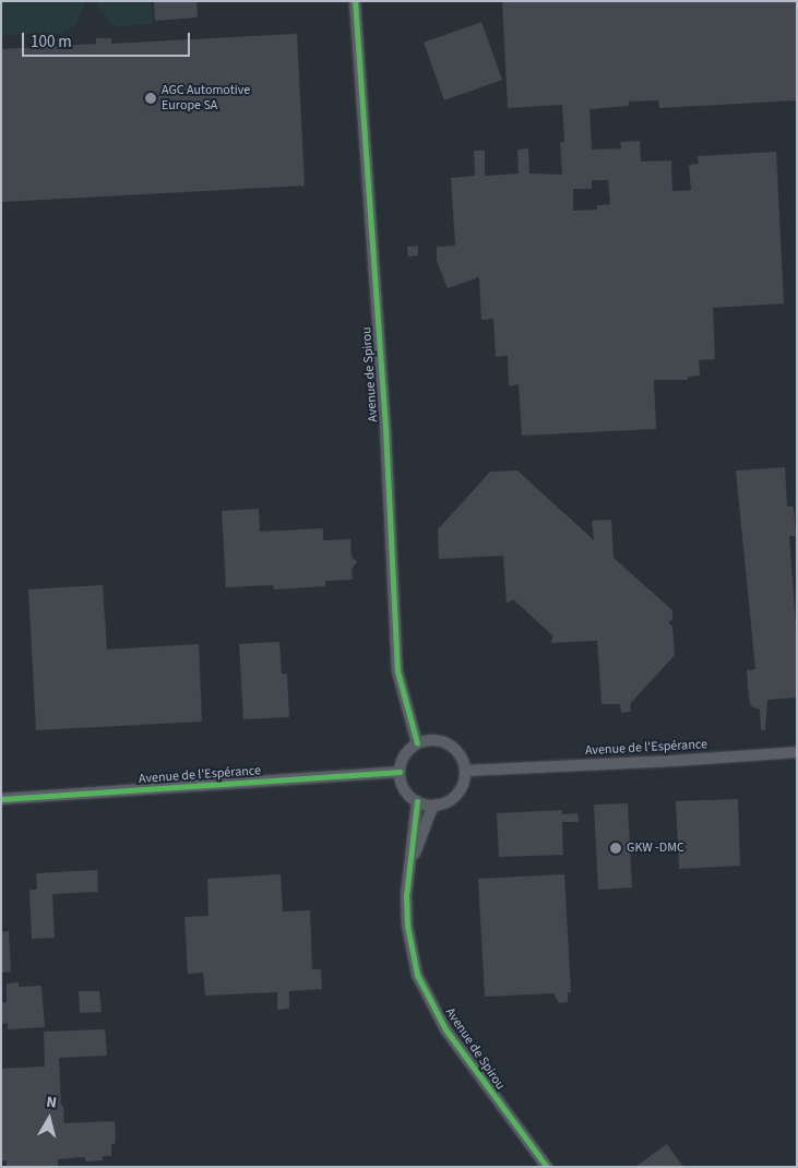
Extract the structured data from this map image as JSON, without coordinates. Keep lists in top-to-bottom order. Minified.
{"streets":{"street":["Avenue de Spirou","Avenue de l'Espérance"]},"crossings":[["Avenue de Spirou","Avenue de l'Espérance"]],"places":["AGC Automotive Europe SA","GKW -DMC"],"scale_bar":"100 m","north":"top"}
